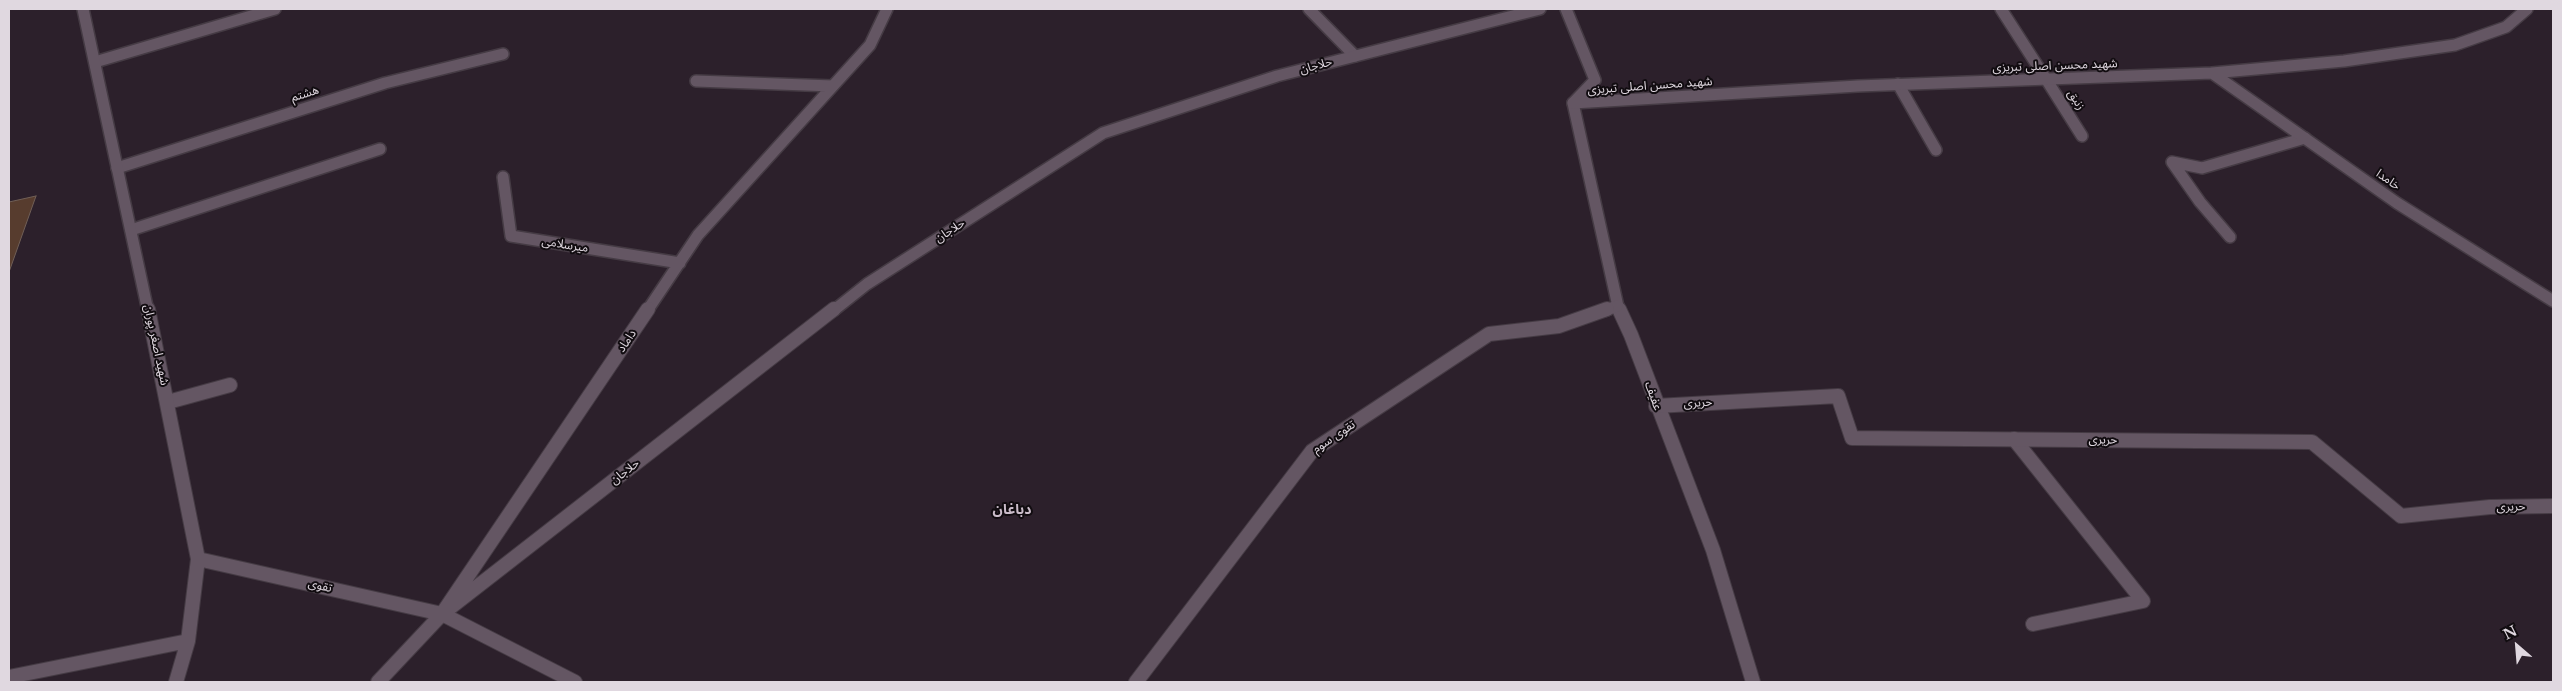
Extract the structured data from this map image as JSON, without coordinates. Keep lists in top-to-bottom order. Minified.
{"streets":{"street":["حلاجان","شهید محسن اصلی تبریزی","هشتم","زنبق","خامدا","میرسلامی","داماد","شهید اصغر پوران","عفیف","حریری","تقوی سوم","تقوی"]},"crossings":[["حلاجان","داماد"],["حلاجان","تقوی"],["شهید محسن اصلی تبریزی","زنبق"],["شهید محسن اصلی تبریزی","خامدا"],["شهید محسن اصلی تبریزی","عفیف"],["هشتم","شهید اصغر پوران"],["میرسلامی","داماد"],["داماد","تقوی"],["شهید اصغر پوران","تقوی"],["عفیف","حریری"],["عفیف","تقوی سوم"]],"districts":["دباغان"],"north":"top left"}
